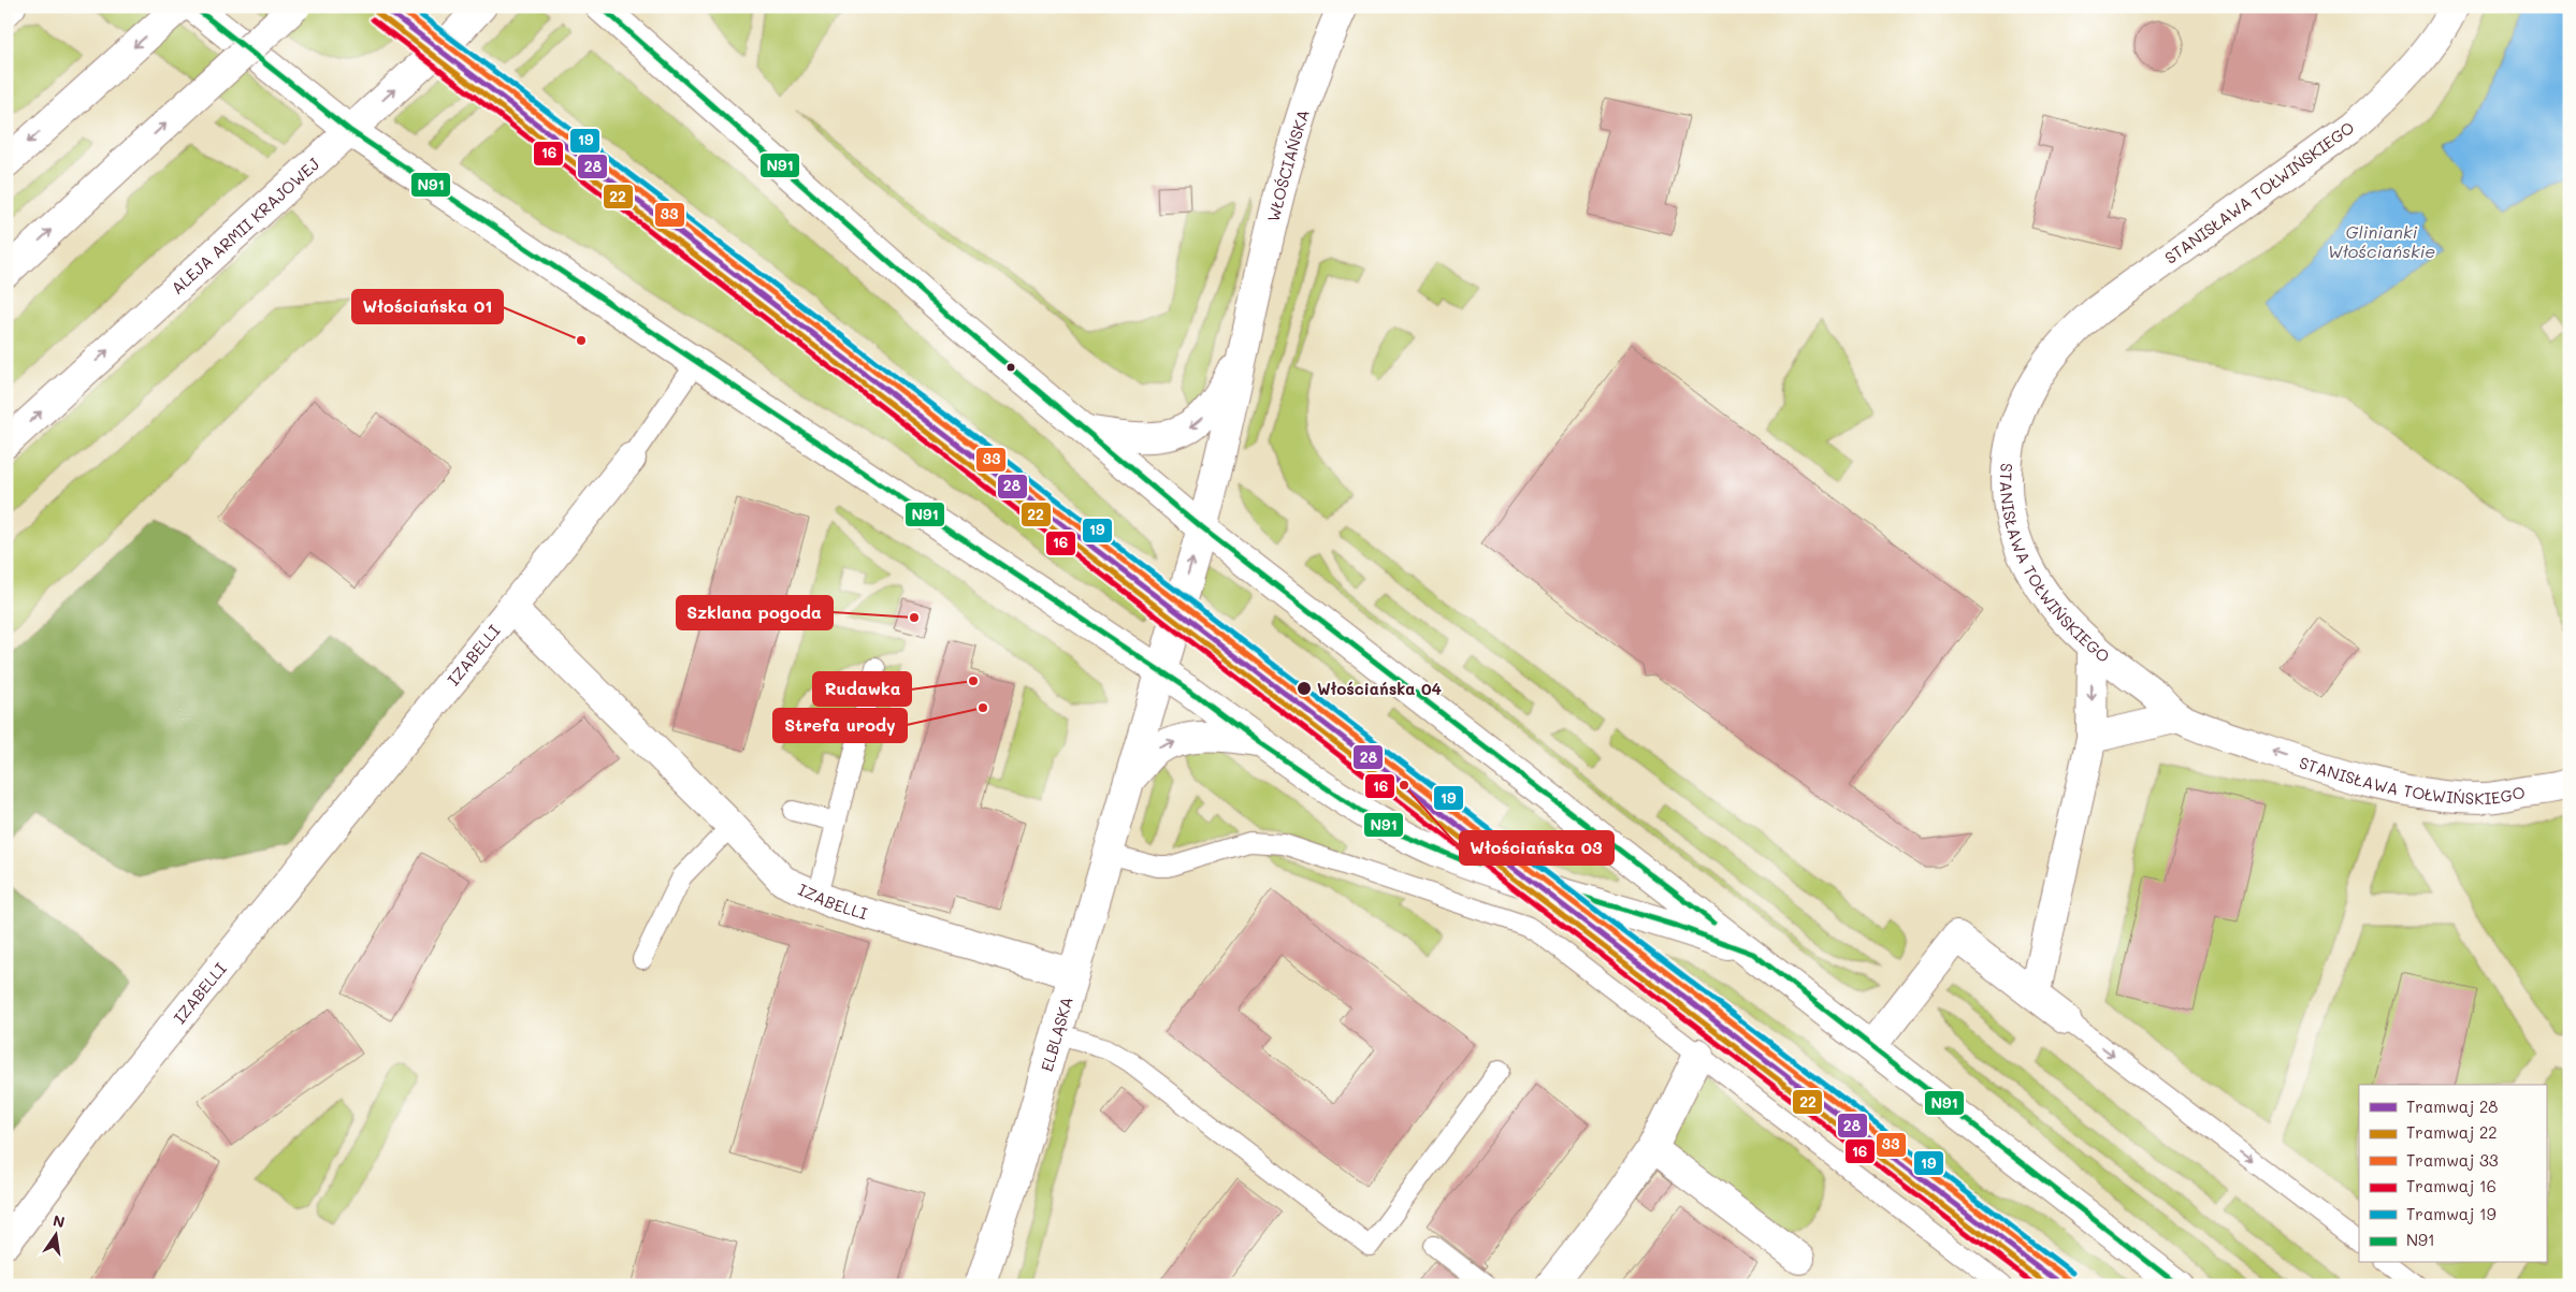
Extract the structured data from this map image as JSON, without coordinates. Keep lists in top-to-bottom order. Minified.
{"streets":{"main road":["WŁOŚCIAŃSKA","STANISŁAWA TOŁWIŃSKIEGO","ALEJA ARMII KRAJOWEJ","IZABELLI","ELBLĄSKA"]},"crossings":[["WŁOŚCIAŃSKA","ELBLĄSKA"],["IZABELLI","ELBLĄSKA"]],"water":["Glinianki Włościańskie"],"places":["Włościańska 01","Szklana pogoda","Rudawka","Włościańska 04","Strefa urody","Włościańska 03"],"lines":["tram line 28","tram line 33","tram line 19","transit line N91","tram line 22","tram line 16"],"legend":["Tramwaj 28","Tramwaj 22","Tramwaj 33","Tramwaj 16","Tramwaj 19","N91"],"north":"top"}
